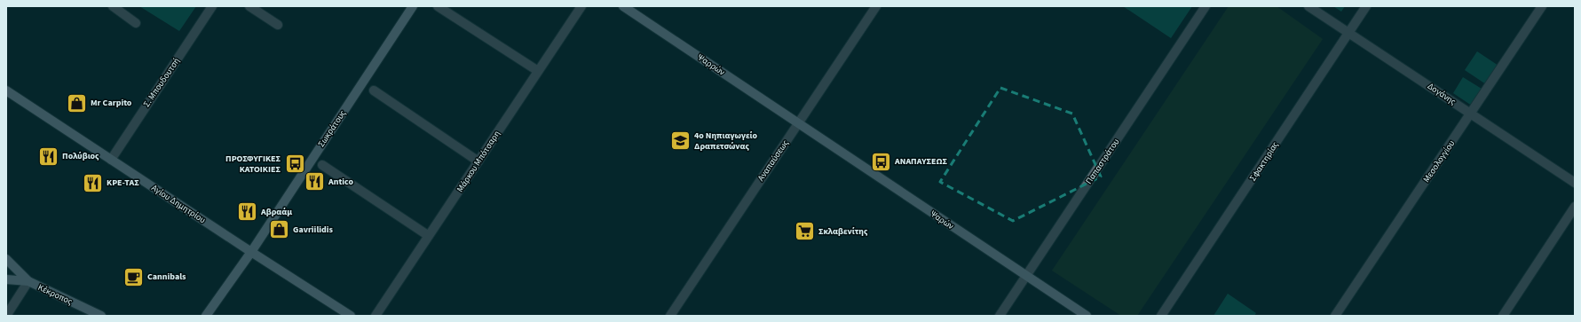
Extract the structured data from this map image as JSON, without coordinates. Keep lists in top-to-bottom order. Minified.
{"streets":{"main road":["Ψαρρών","Σωκράτους","Αγίου Δημητρίου","Ψαρών","Κέκροπος"],"street":["Σ. Μπουδουτσή","Δογάνης","Αναπαύσεως","Μάρκου Μπότσαρη","Παπαστράτου","Σφακτηρίας","Μεσολογγίου"]},"crossings":[["Ψαρρών","Αναπαύσεως"],["Ψαρρών","Ψαρών"],["Σ. Μπουδουτσή","Αγίου Δημητρίου"],["Δογάνης","Σφακτηρίας"],["Δογάνης","Μεσολογγίου"],["Σωκράτους","Αγίου Δημητρίου"],["Αναπαύσεως","Ψαρών"],["Παπαστράτου","Ψαρών"]],"places":{"shop":["Mr Carpito","Gavriilidis"],"school or university":["4ο Νηπιαγωγείο Δραπετσώνας"],"restaurant":["Πολύβιος","Antico","ΚΡΕ-ΤΑΣ","Αβραάμ"],"bus stop":["ΑΝΑΠΑΥΣΕΩΣ","ΠΡΟΣΦΥΓΙΚΕΣ ΚΑΤΟΙΚΙΕΣ"],"supermarket":["Σκλαβενίτης"],"cafe":["Cannibals"]}}
